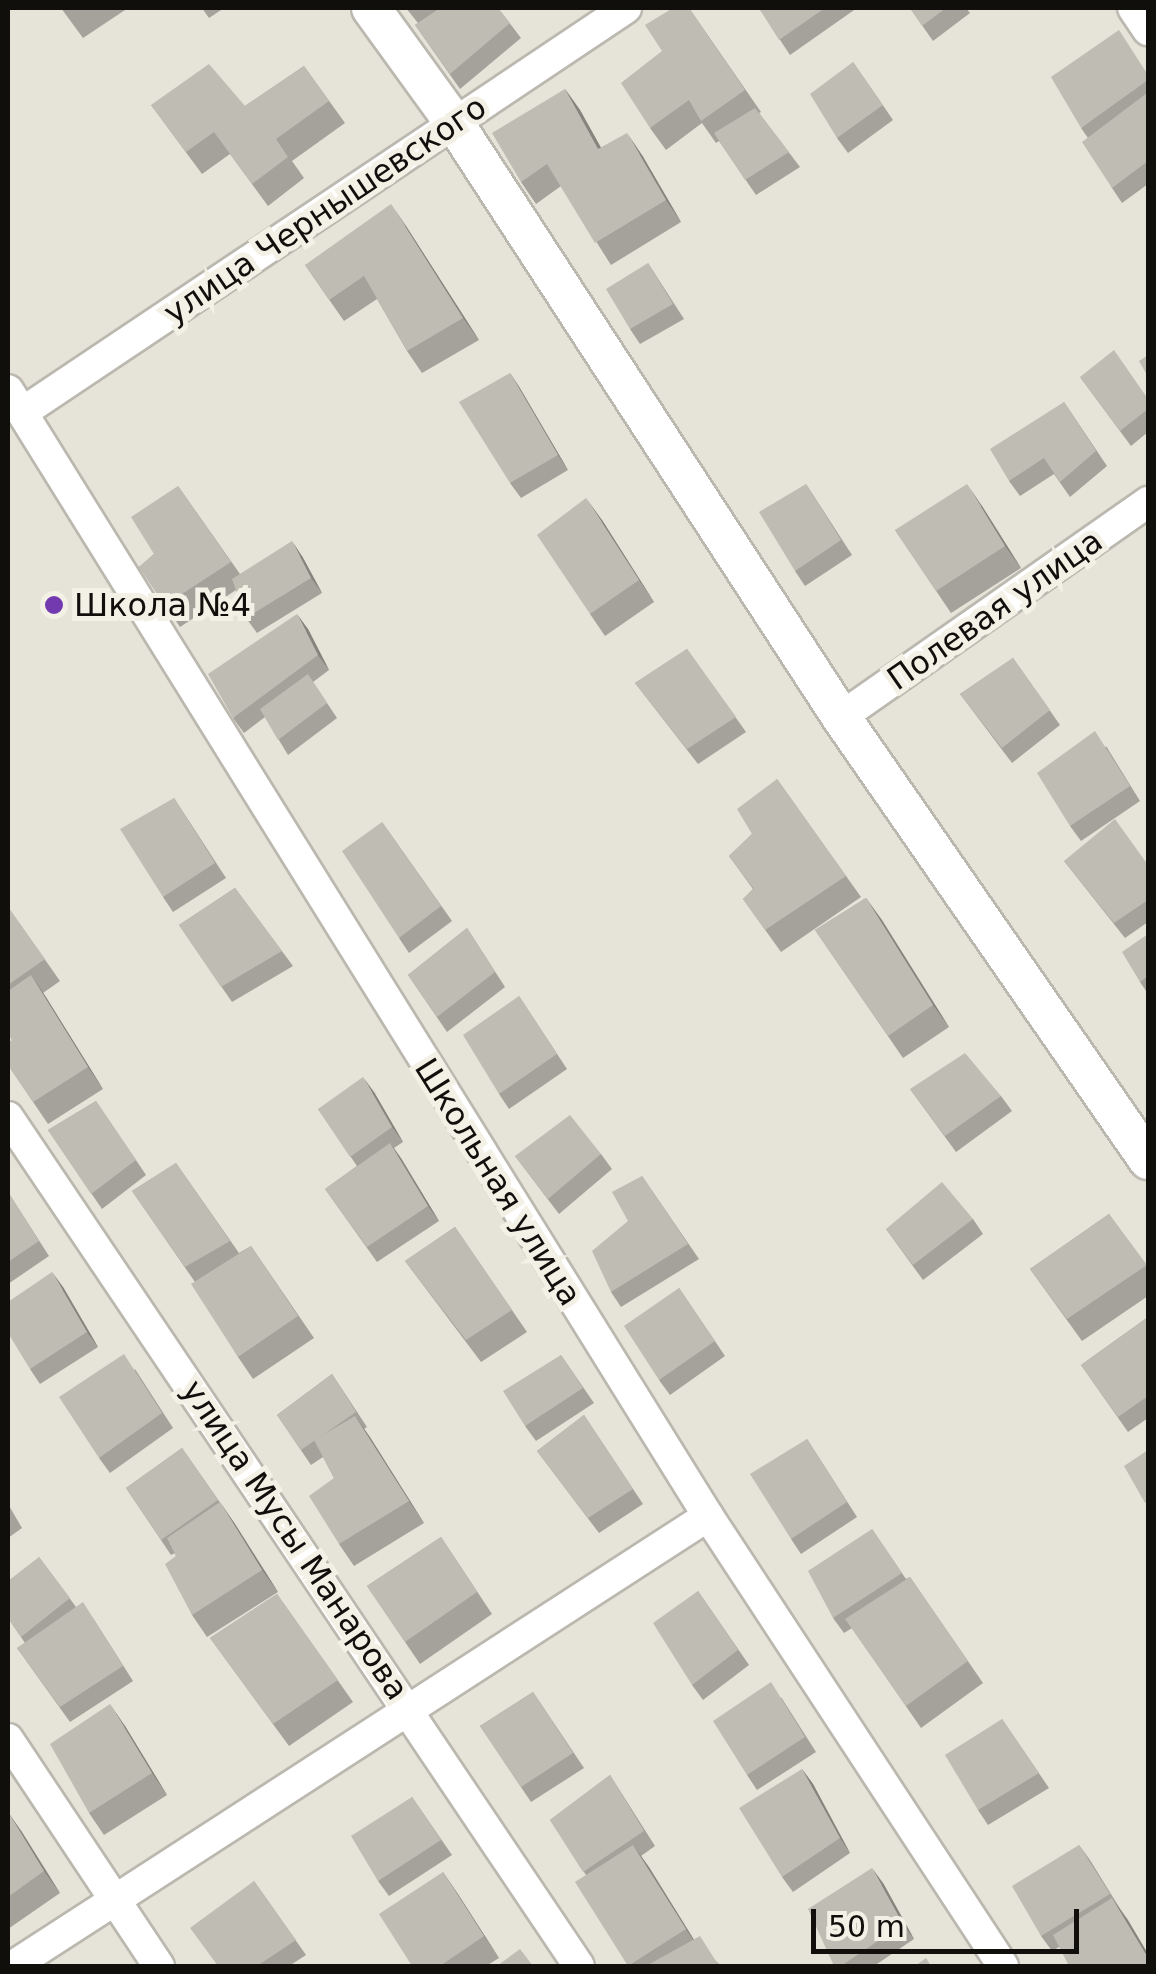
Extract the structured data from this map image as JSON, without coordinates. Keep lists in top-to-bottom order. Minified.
{"streets":{"street":["улица Чернышевского","Полевая улица","Школьная улица","улица Мусы Манарова"]},"crossings":[["улица Чернышевского","Школьная улица"]],"places":["Школа №4"],"scale_bar":"50 m"}
